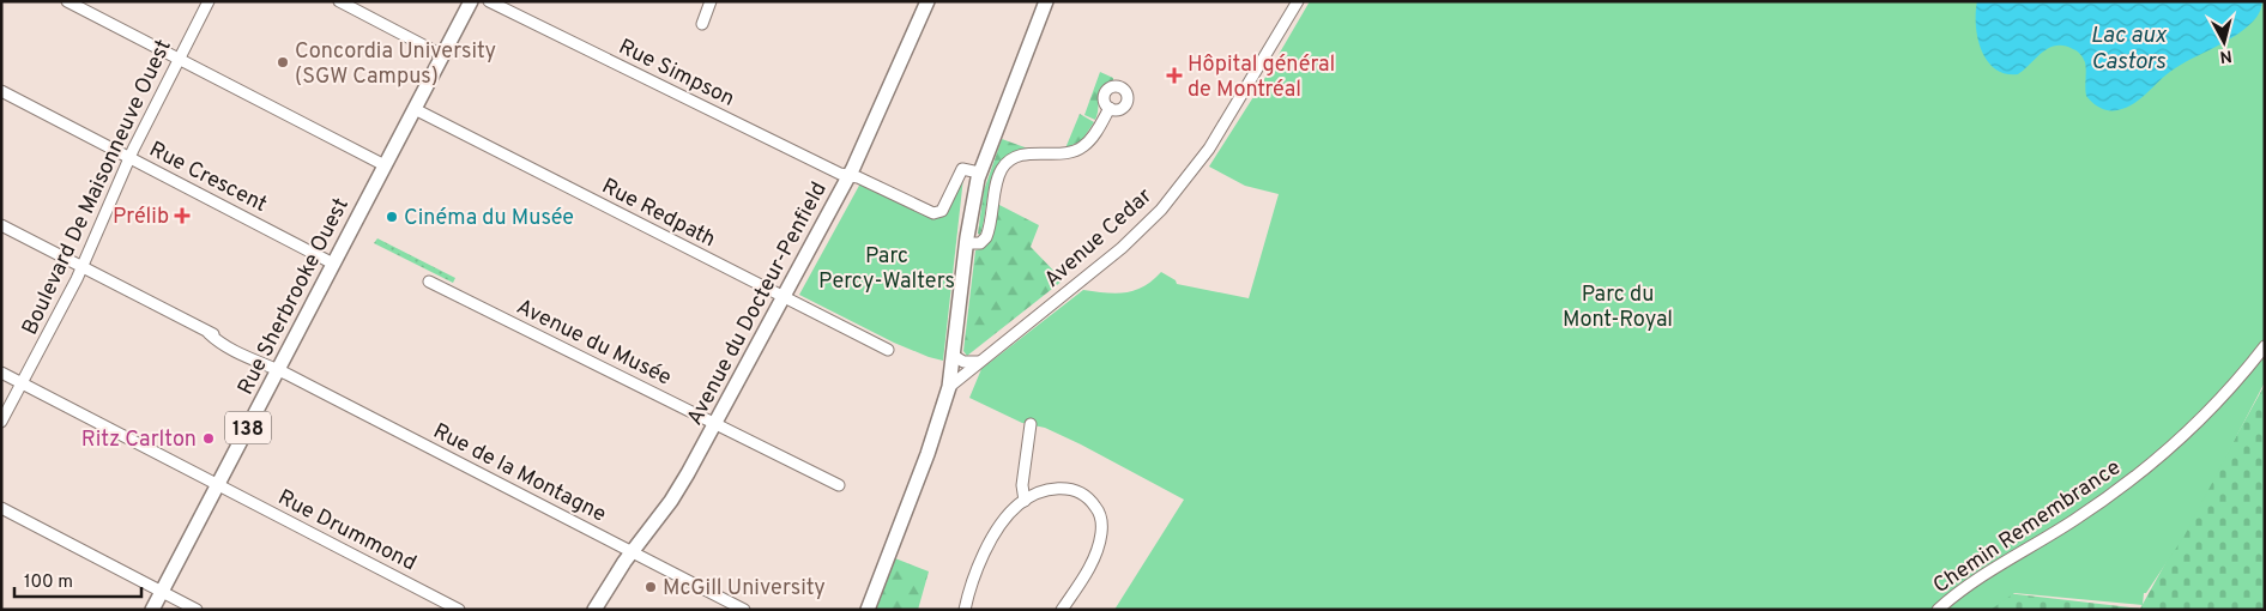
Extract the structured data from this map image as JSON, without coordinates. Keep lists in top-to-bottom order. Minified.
{"streets":{"main road":["Rue Sherbrooke Ouest","Avenue du Docteur-Penfield","138"],"street":["Rue Simpson","Rue Crescent","Boulevard De Maisonneuve Ouest","Rue Redpath","Avenue Cedar","Avenue du Musée","Rue de la Montagne","Chemin Remembrance","Rue Drummond"]},"crossings":[["Rue Simpson","Avenue du Docteur-Penfield"],["Rue Crescent","Boulevard De Maisonneuve Ouest"],["Rue Crescent","Rue Sherbrooke Ouest"],["Boulevard De Maisonneuve Ouest","Rue de la Montagne"],["Boulevard De Maisonneuve Ouest","Rue Drummond"],["Rue Redpath","Rue Sherbrooke Ouest"],["Rue Redpath","Avenue du Docteur-Penfield"],["Rue Sherbrooke Ouest","Rue de la Montagne"],["Rue Sherbrooke Ouest","Rue Drummond"],["Avenue du Docteur-Penfield","Avenue du Musée"],["Avenue du Docteur-Penfield","Rue de la Montagne"]],"water":["Lac aux Castors"],"parks":["Parc Percy-Walters","Parc du Mont-Royal"],"places":{"other":["Concordia University (SGW Campus)","Cinéma du Musée","Ritz Carlton","McGill University"],"health":["Hôpital général de Montréal","Prélib"]},"scale_bar":"100 m","north":"bottom"}
